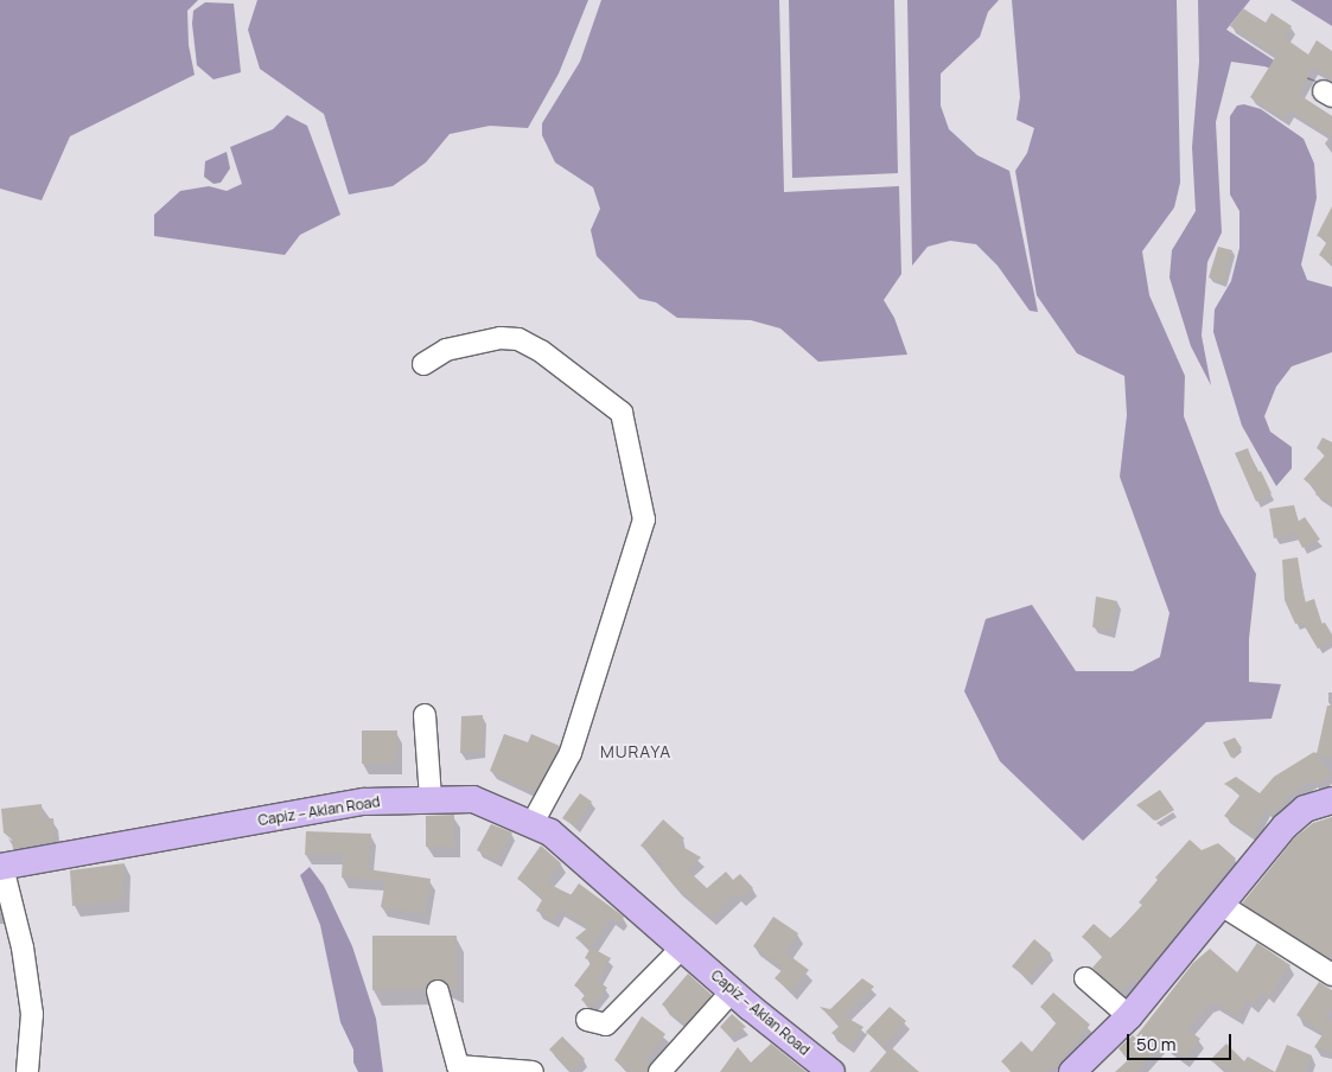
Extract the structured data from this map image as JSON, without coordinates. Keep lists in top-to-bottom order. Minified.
{"streets":{"main road":["Capiz – Aklan Road"]},"districts":["MURAYA"],"scale_bar":"50 m"}
